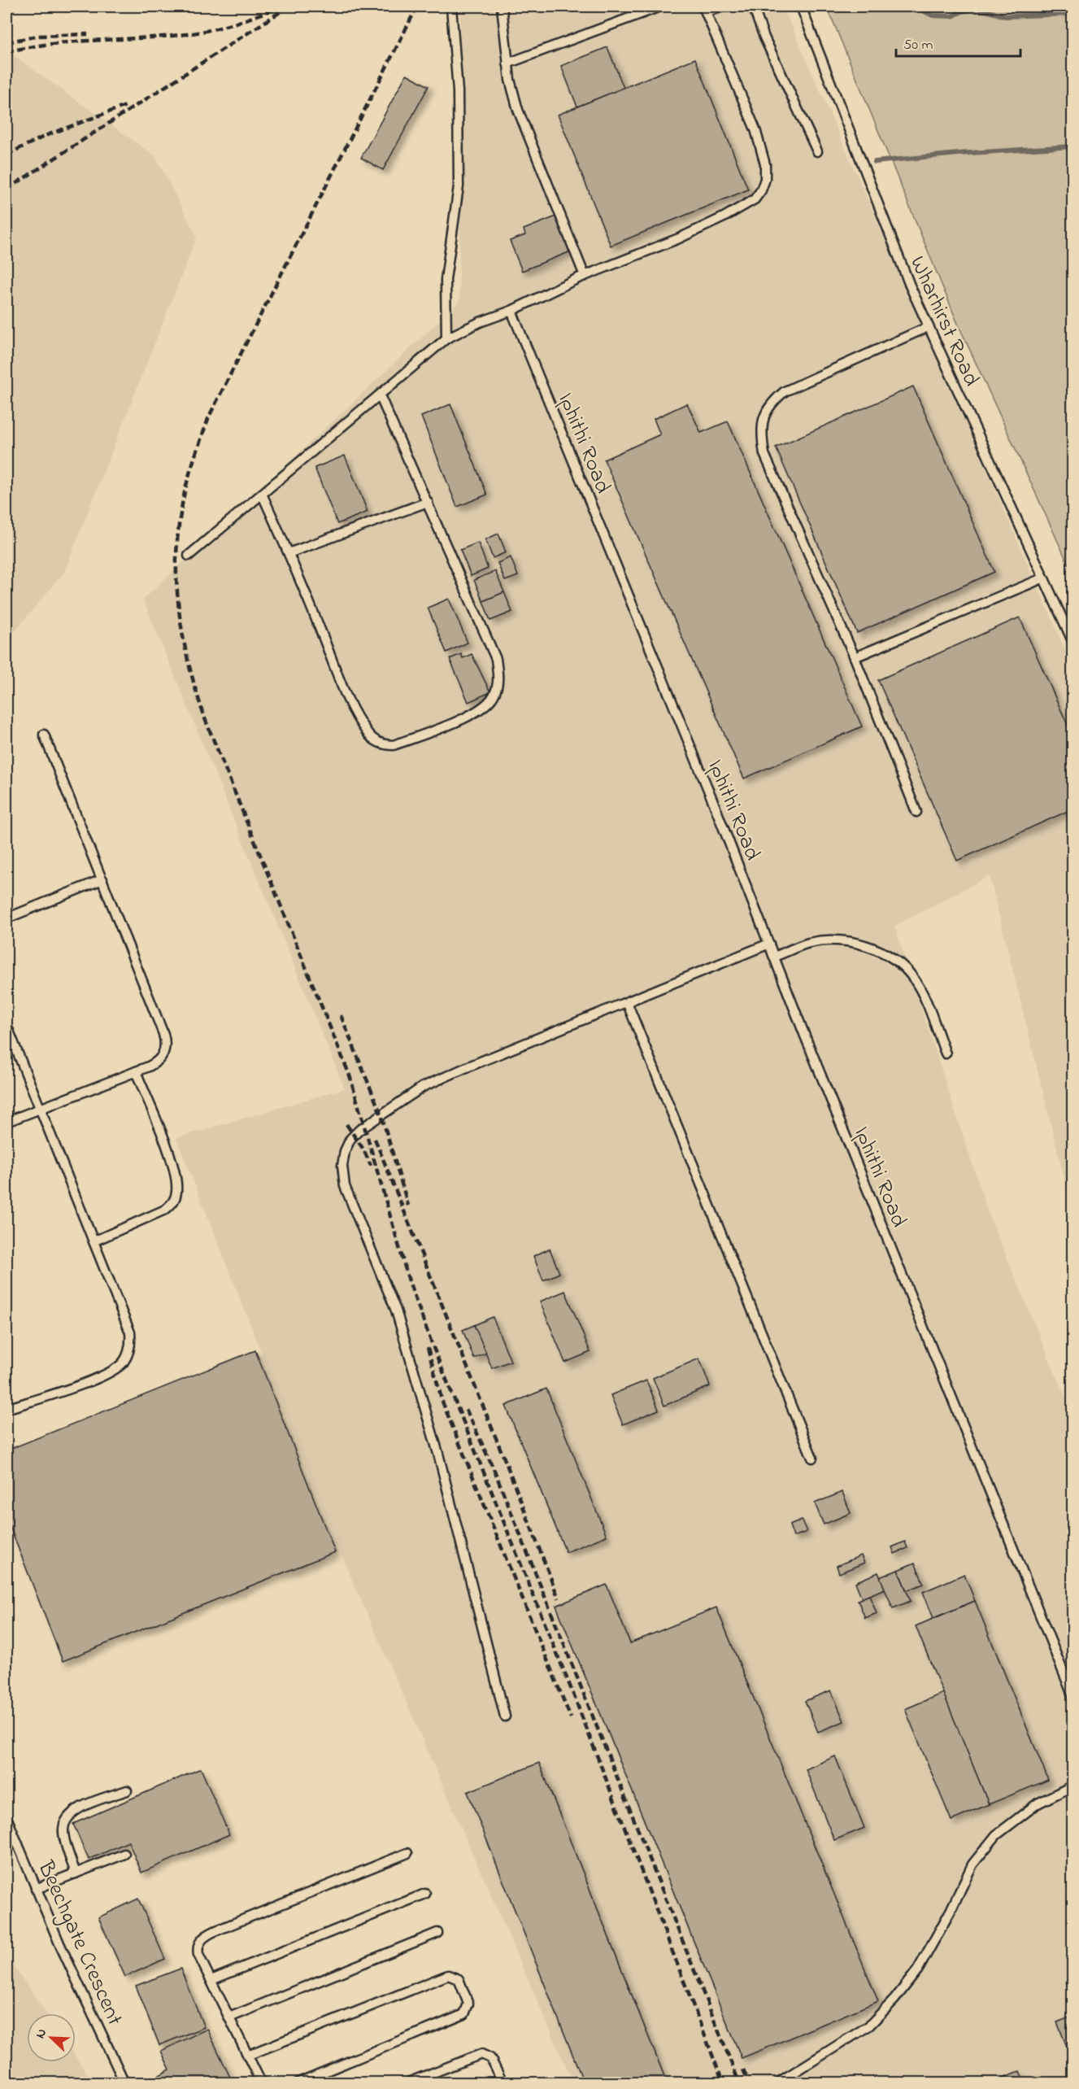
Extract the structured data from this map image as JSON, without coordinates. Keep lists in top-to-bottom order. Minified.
{"streets":{"lane":["Wharhirst Road","Iphithi Road","Beechgate Crescent"]},"scale_bar":"50 m","north":"top left"}
